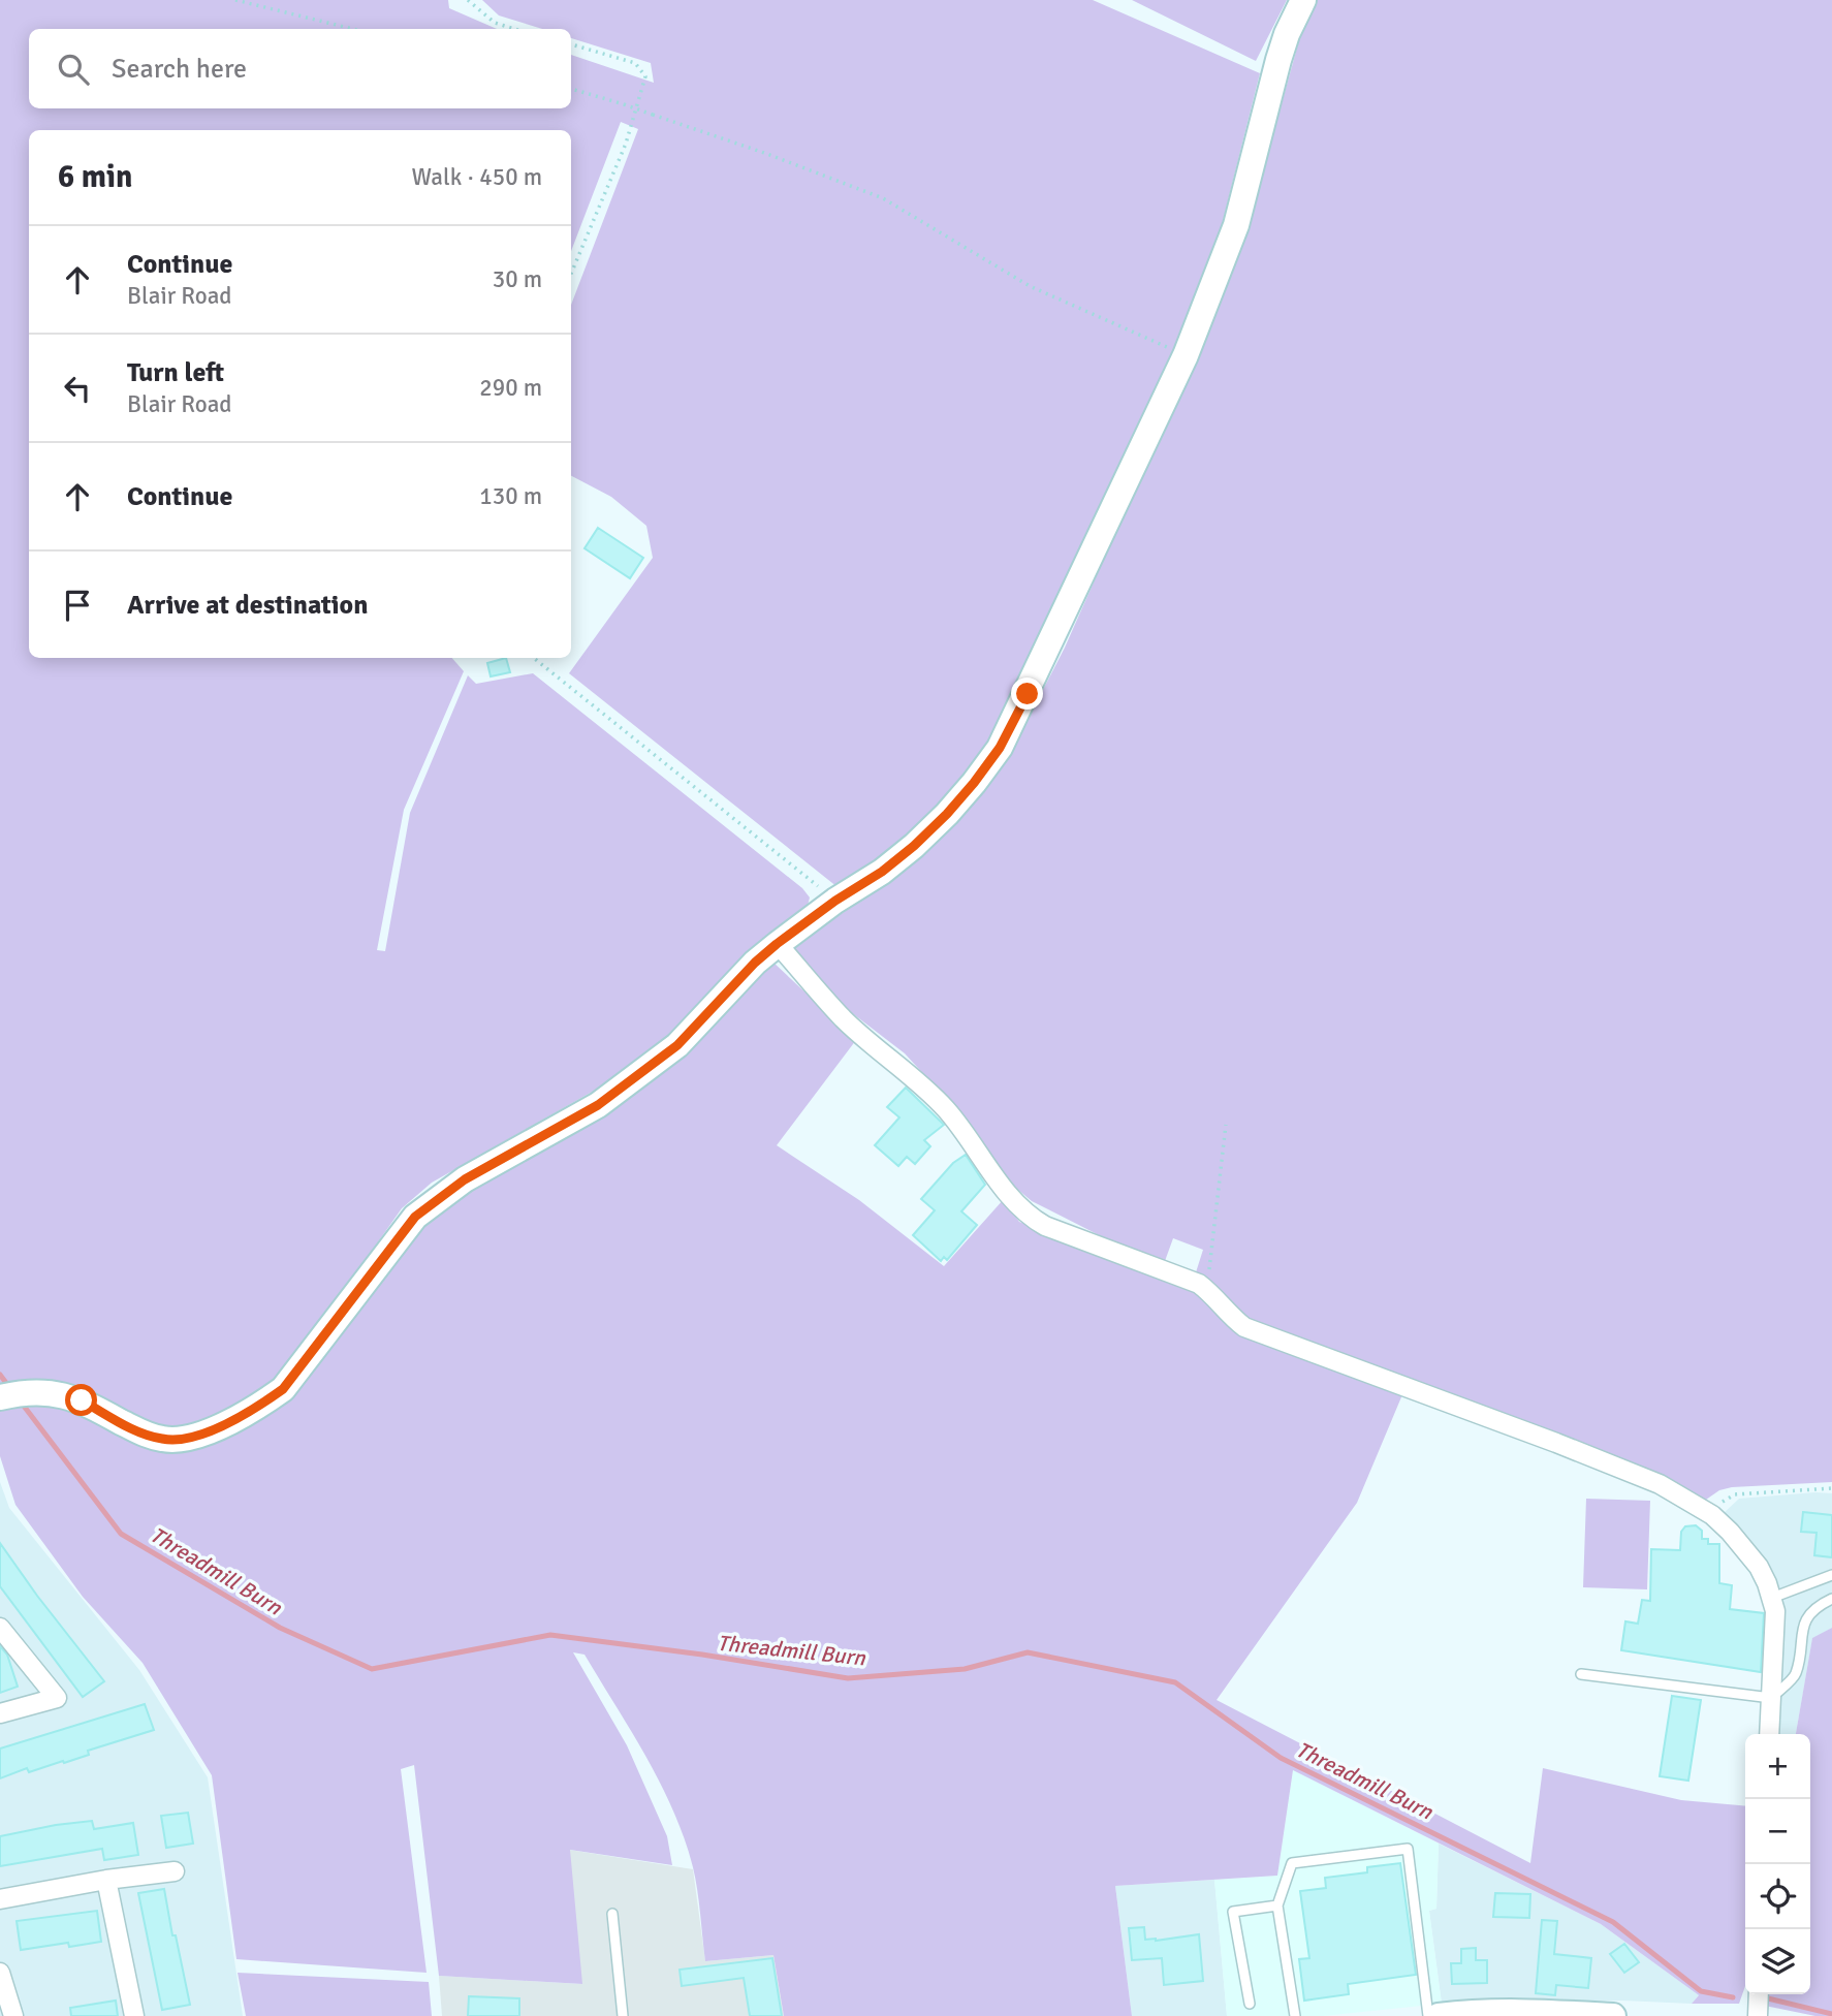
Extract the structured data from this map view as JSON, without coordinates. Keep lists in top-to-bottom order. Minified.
{"water":["Threadmill Burn"],"page":{"search":"Search here","heading":["6 min","Walk · 450 m"],"list":[["Continue","Blair Road","30 m"],["Turn left","Blair Road","290 m"],["Continue","130 m"],"Arrive at destination"],"map_buttons":["+","−"]}}
